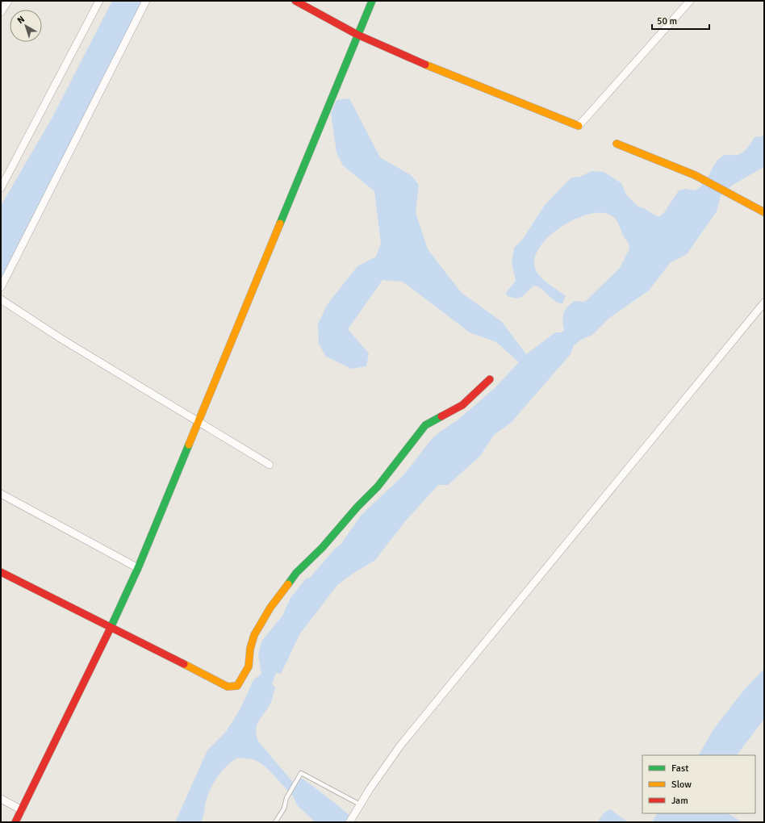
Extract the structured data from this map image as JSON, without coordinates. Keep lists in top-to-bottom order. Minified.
{"legend":["Fast","Slow","Jam"],"scale_bar":"50 m","north":"top left"}
